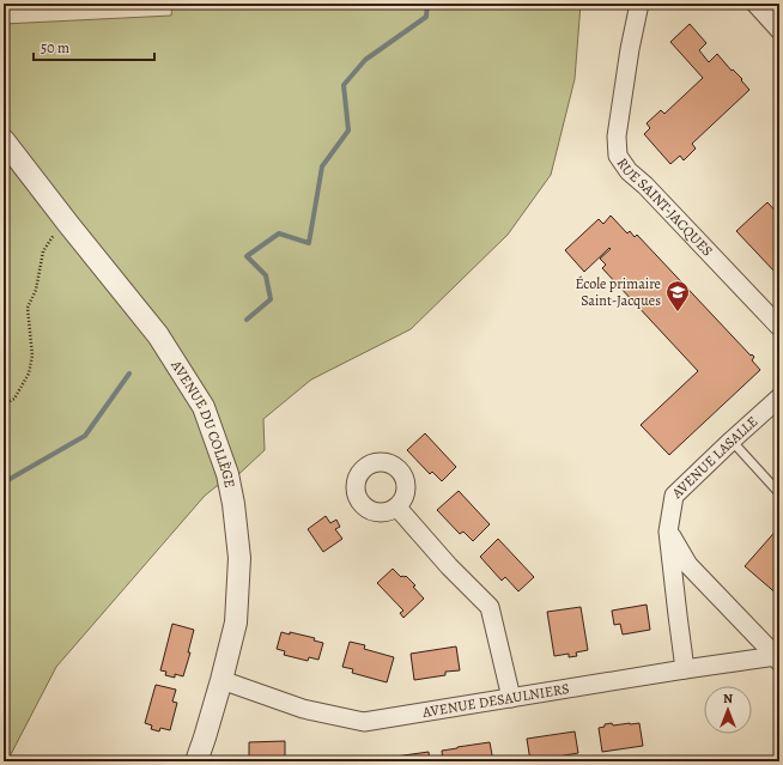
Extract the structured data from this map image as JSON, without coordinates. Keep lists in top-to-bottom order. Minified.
{"streets":{"street":["RUE SAINT-JACQUES","AVENUE DU COLLÈGE","AVENUE LASALLE","AVENUE DESAULNIERS"]},"crossings":[["AVENUE DU COLLÈGE","AVENUE DESAULNIERS"],["AVENUE LASALLE","AVENUE DESAULNIERS"]],"places":{"school or university":["École primaire Saint-Jacques"]},"scale_bar":"50 m","north":"top"}
